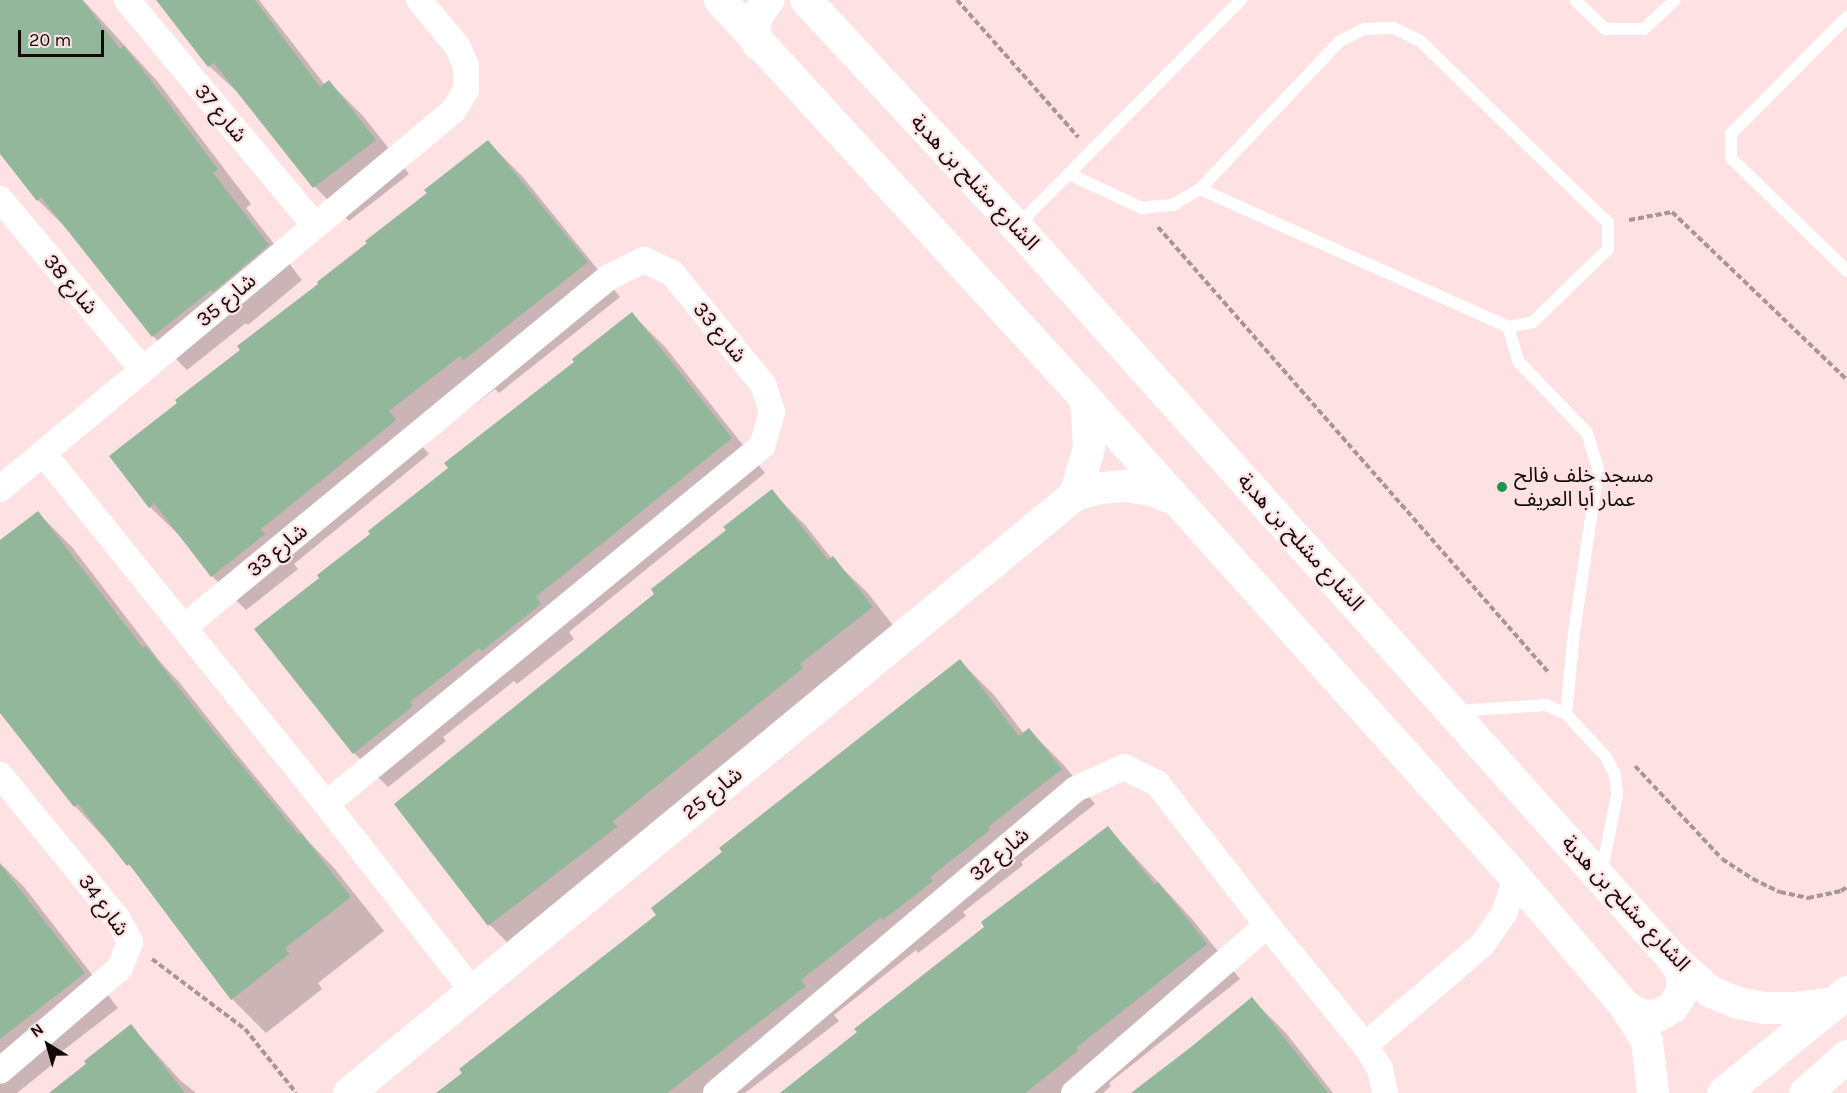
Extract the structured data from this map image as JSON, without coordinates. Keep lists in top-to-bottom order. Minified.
{"streets":{"street":["شارع 37","الشارع مشلح بن هدبة","شارع 38","شارع 35","شارع 33","شارع 25","شارع 32","شارع 34"]},"crossings":[["شارع 37","شارع 35"],["شارع 38","شارع 35"]],"places":["مسجد خلف فالح عمار أبا العريف"],"scale_bar":"20 m","north":"top left"}
